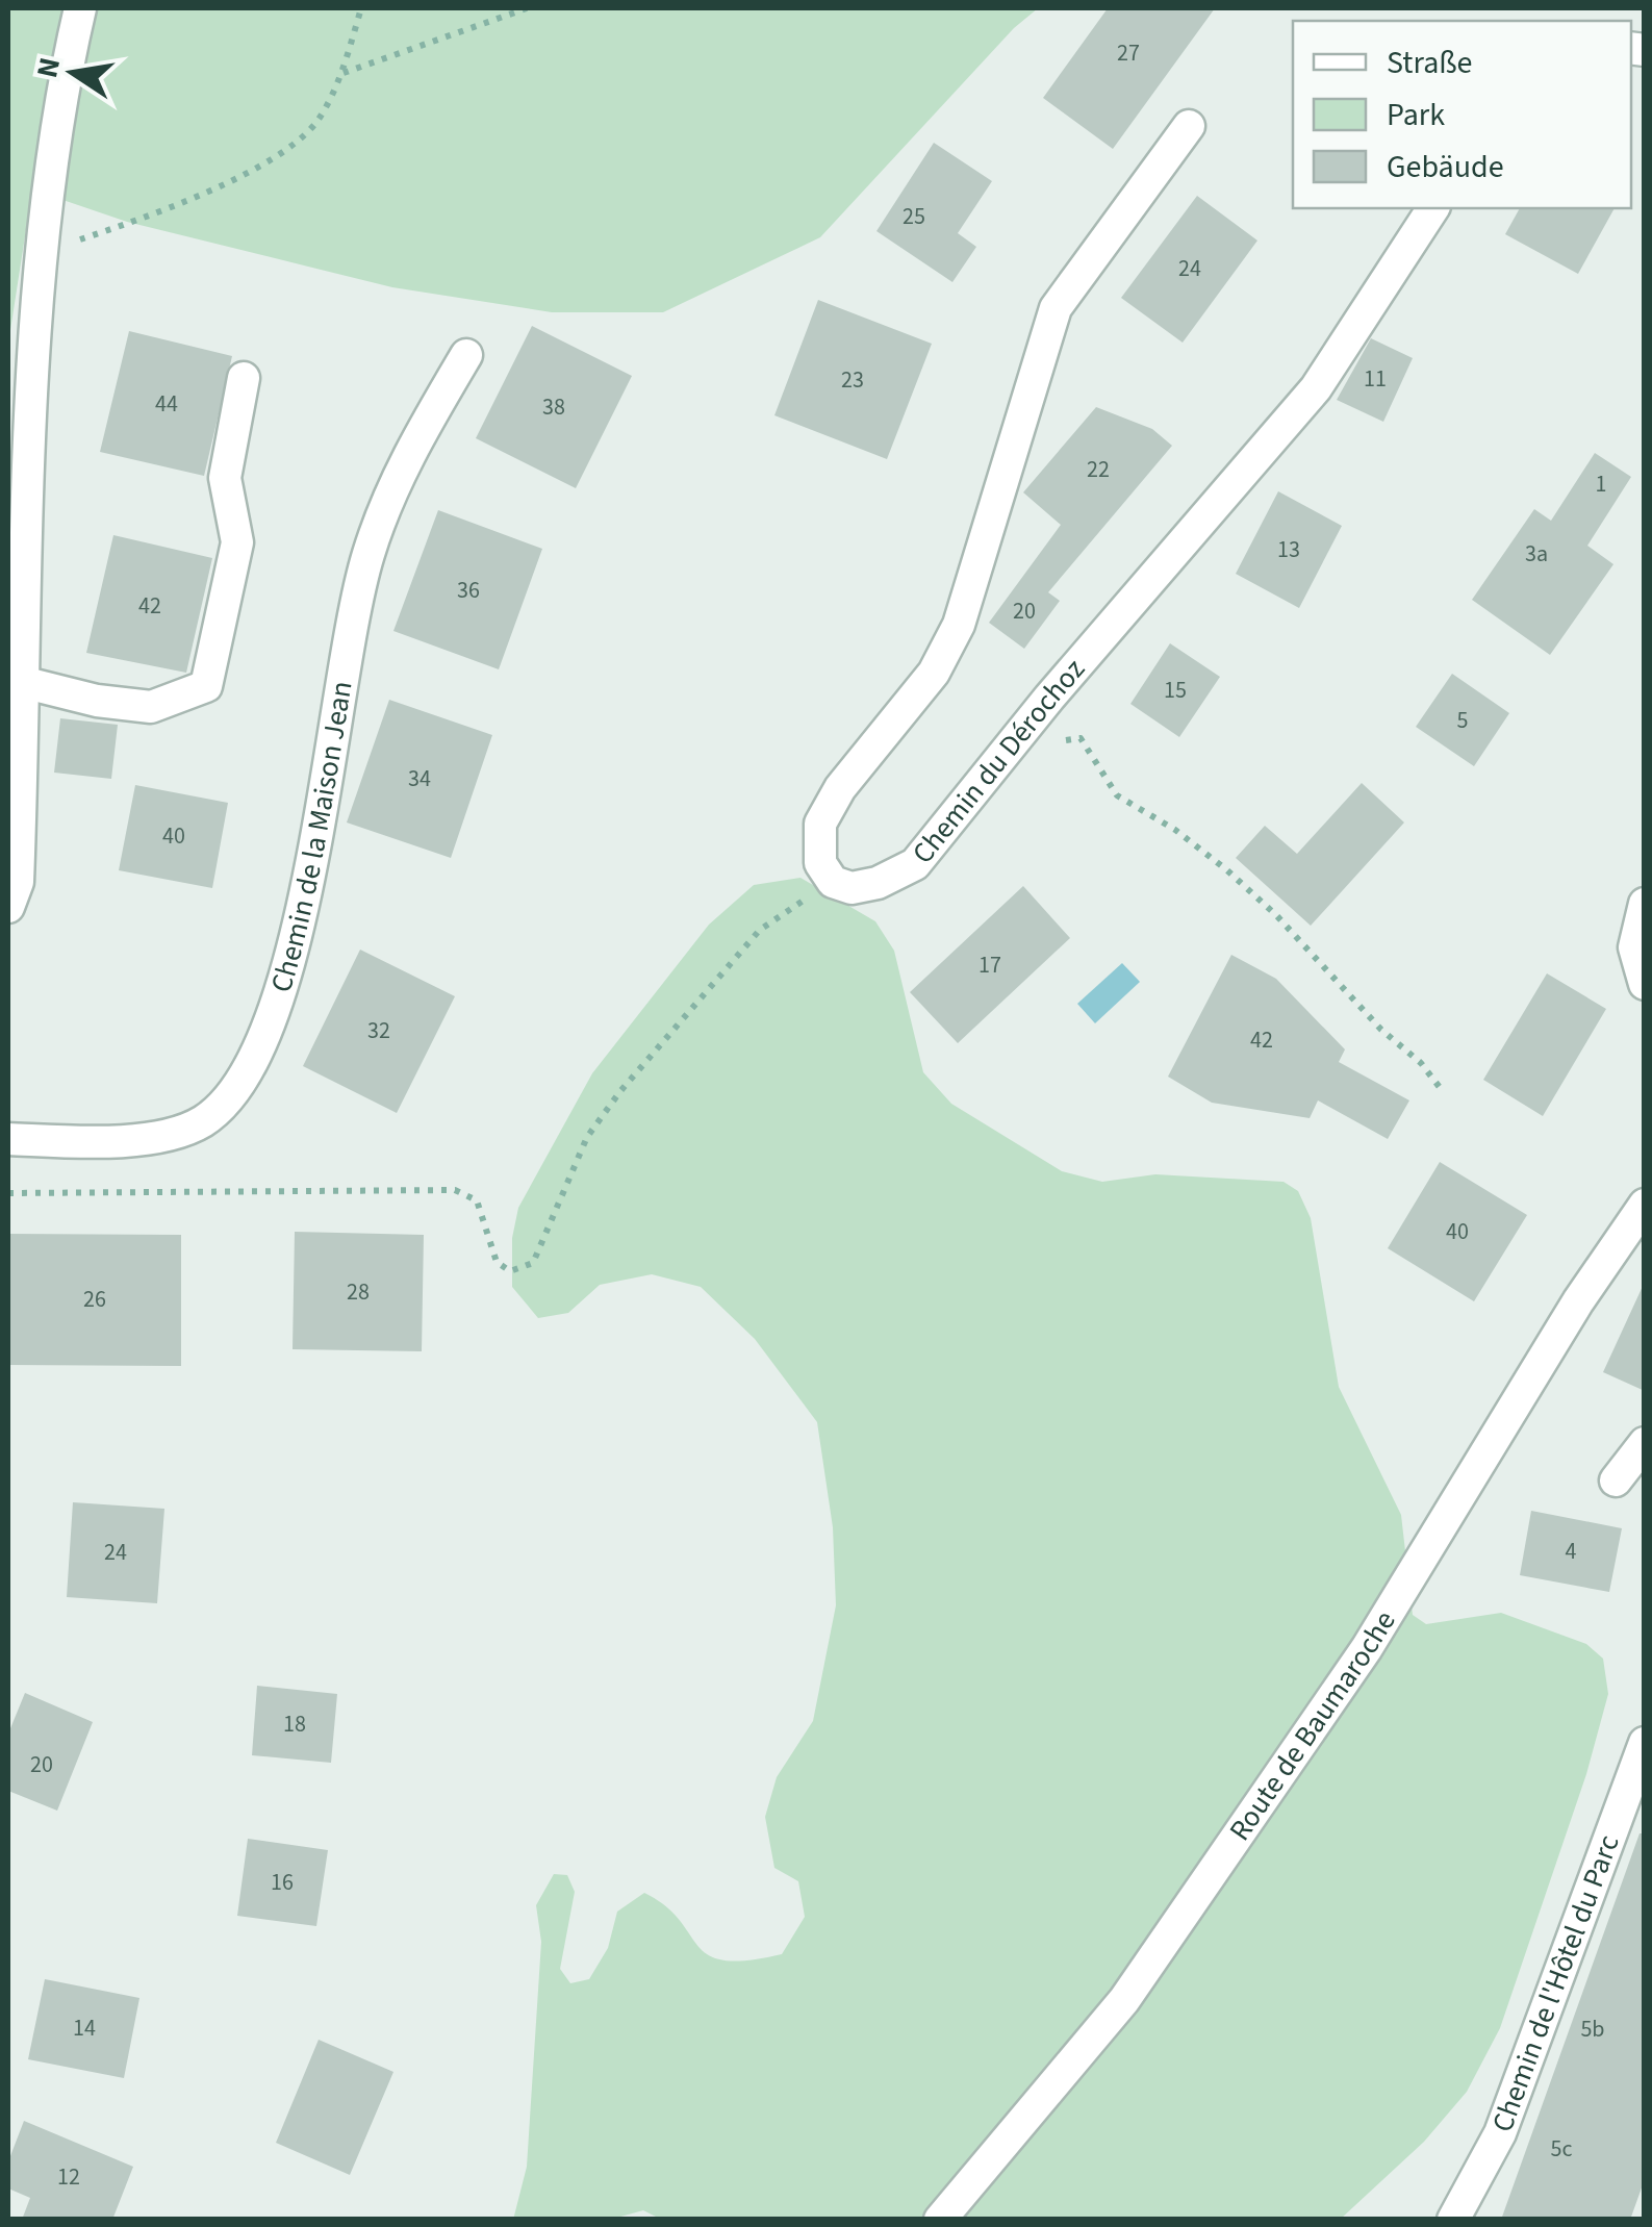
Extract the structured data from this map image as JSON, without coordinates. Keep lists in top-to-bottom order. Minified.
{"streets":{"street":["Chemin du Dérochoz","Chemin de la Maison Jean","Route de Baumaroche","Chemin de l'Hôtel du Parc"]},"house_numbers":["27","25","24","11","23","44","38","22","1","13","3a","36","42","20","15","5","34","40","17","32","42","40","28","26","4","24","18","20","16","14","5b","5c","12"],"legend":["Straße","Park","Gebäude"],"north":"left"}
